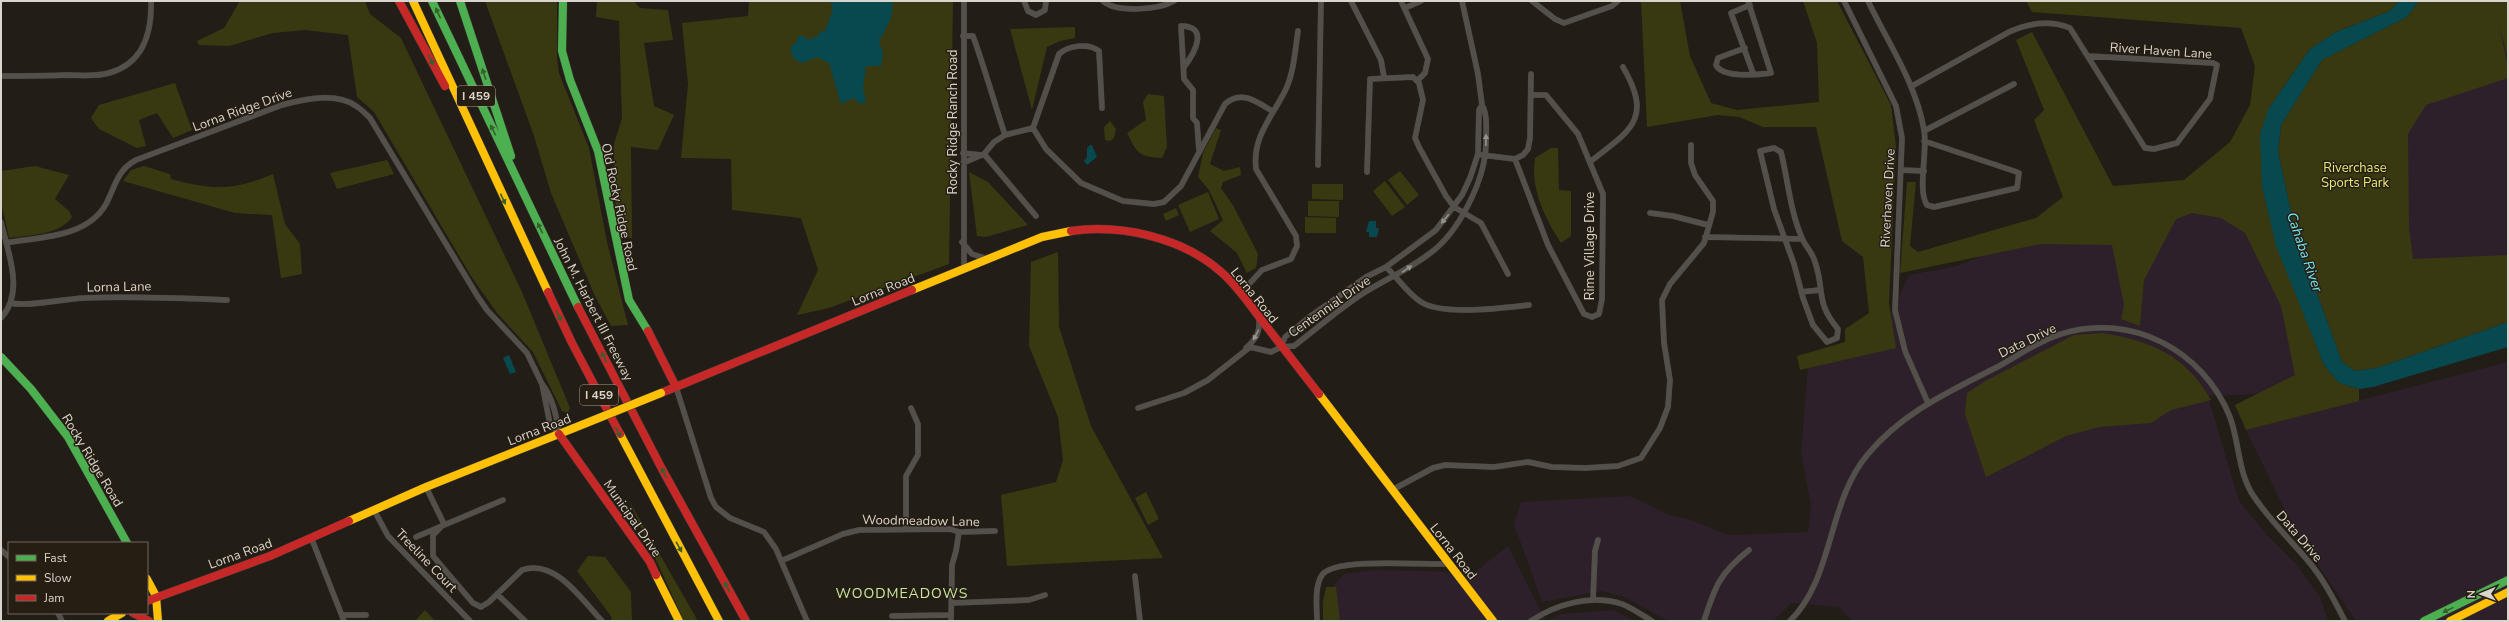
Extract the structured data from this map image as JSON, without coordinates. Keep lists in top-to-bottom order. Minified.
{"streets":{"main road":["I 459","Old Rocky Ridge Road","Lorna Road","John M. Harbert III Freeway","Rocky Ridge Road","Municipal Drive"],"street":["River Haven Lane","Lorna Ridge Drive","Rocky Ridge Ranch Road","Riverhaven Drive","Rime Village Drive","Lorna Lane","Centennial Drive","Data Drive","Woodmeadow Lane","Treeline Court"]},"crossings":[["Lorna Ridge Drive","Lorna Road"],["Lorna Ridge Drive","Municipal Drive"],["Rocky Ridge Ranch Road","Lorna Road"],["Riverhaven Drive","Data Drive"],["Old Rocky Ridge Road","Lorna Road"],["Lorna Road","Centennial Drive"],["Lorna Road","Municipal Drive"],["Lorna Road","Treeline Court"]],"districts":["WOODMEADOWS"],"water":["Cahaba River"],"parks":["Riverchase Sports Park"],"legend":["Fast","Slow","Jam"],"north":"left"}
